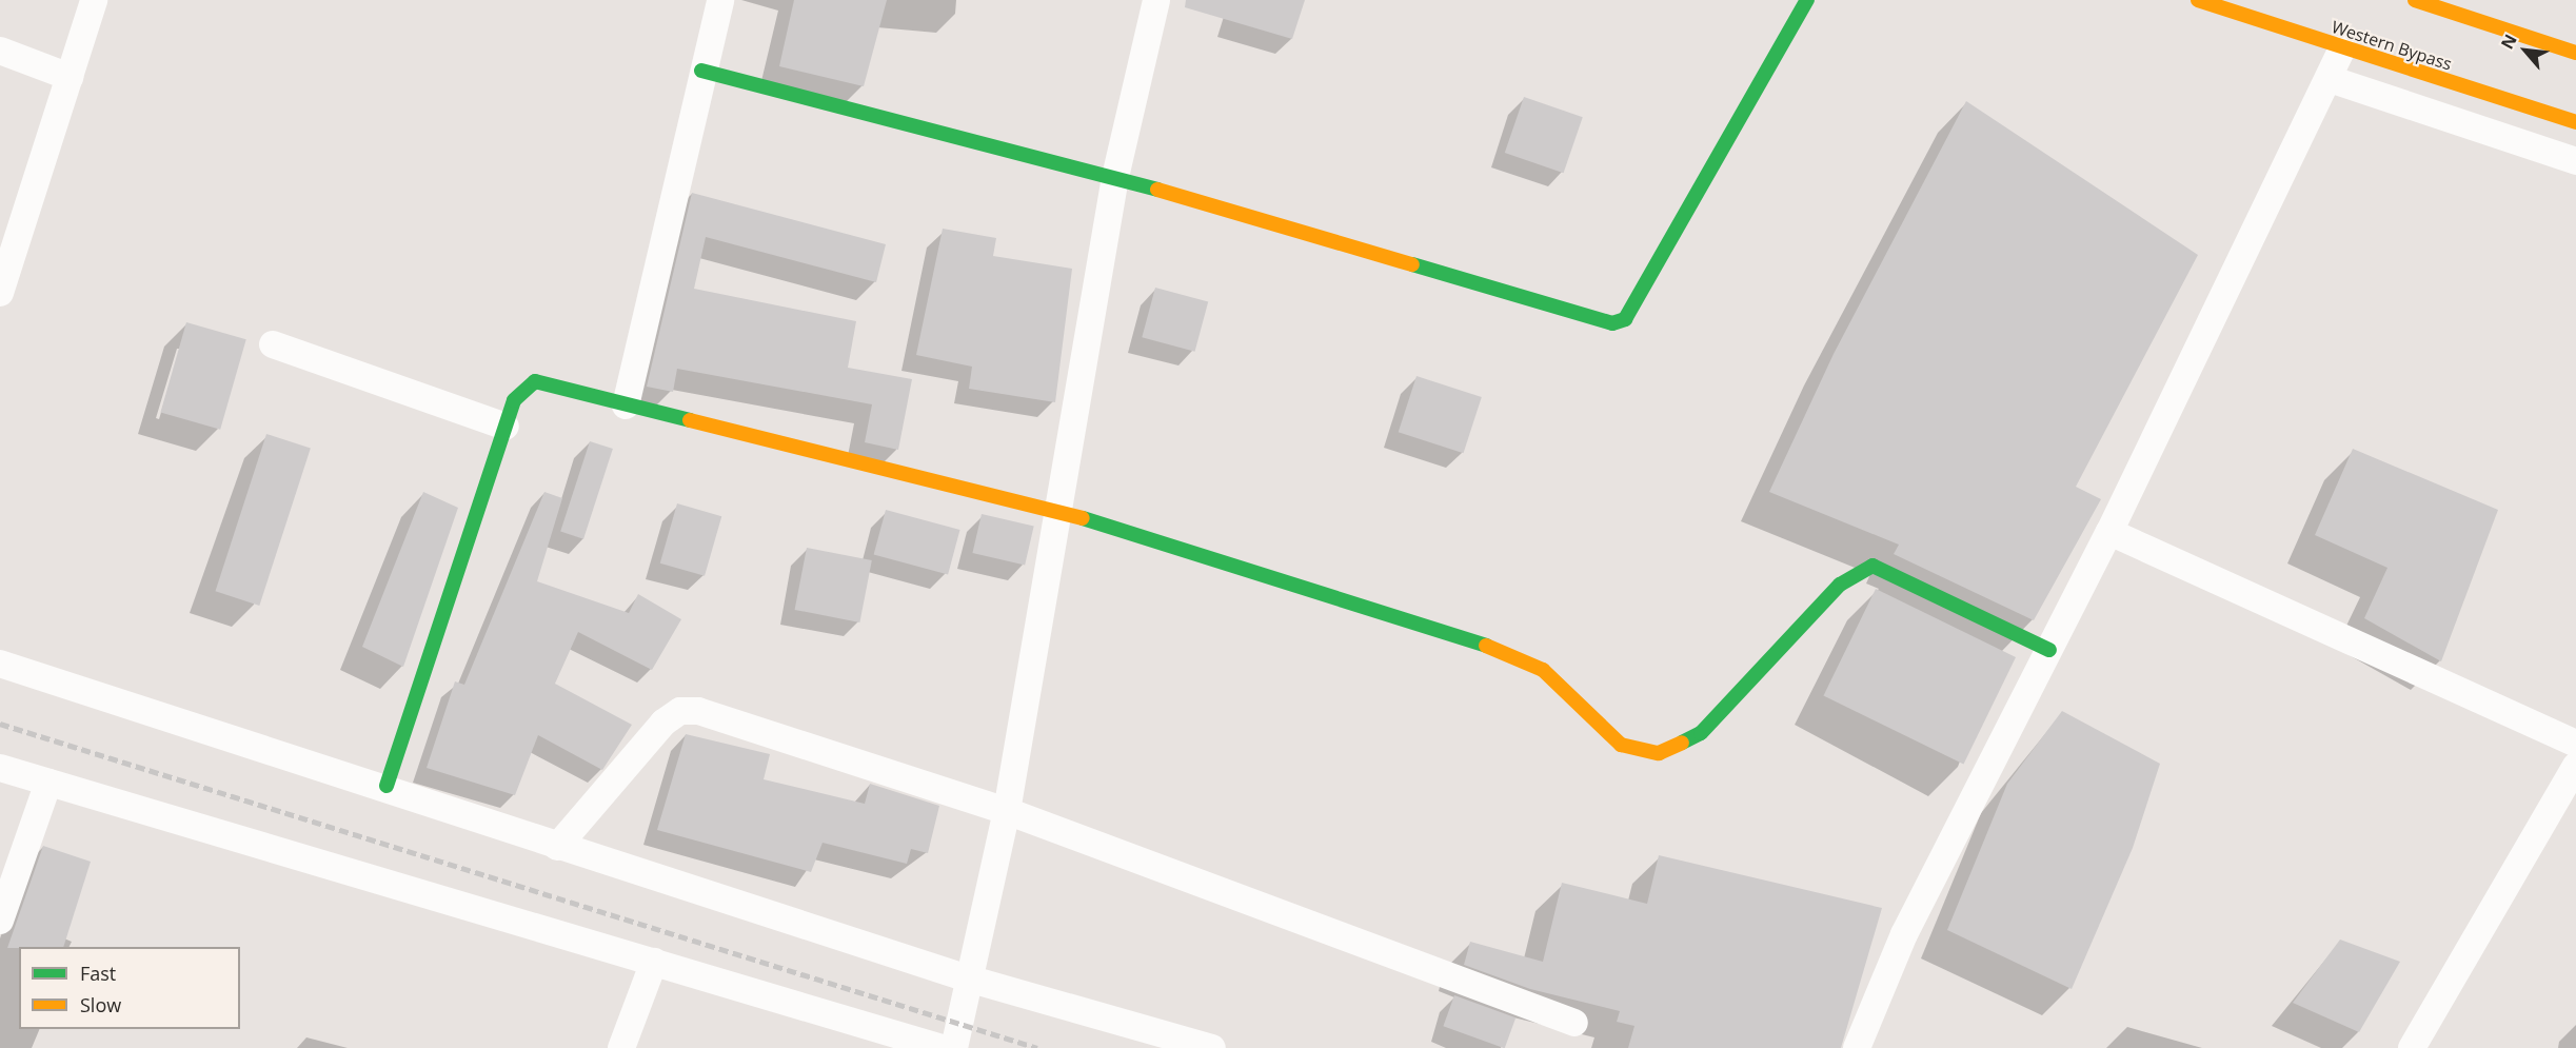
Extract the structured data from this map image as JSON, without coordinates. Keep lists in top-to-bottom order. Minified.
{"streets":{"street":["Western Bypass"]},"legend":["Fast","Slow"],"north":"top left"}
